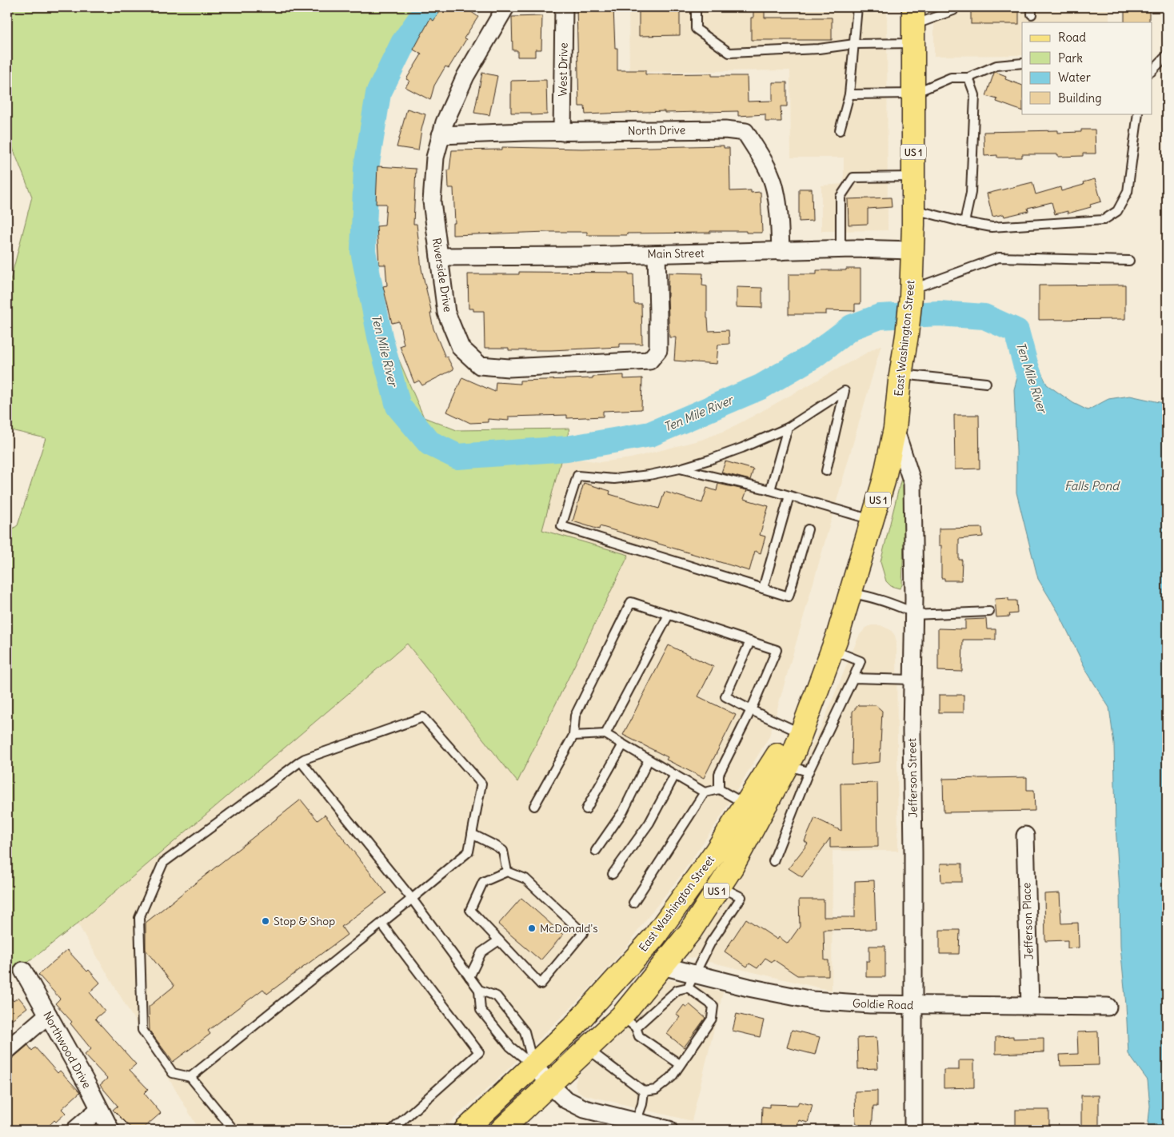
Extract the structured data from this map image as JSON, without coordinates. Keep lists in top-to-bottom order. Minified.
{"streets":{"main road":["US 1","East Washington Street"],"street":["West Drive","North Drive","Main Street","Riverside Drive","Jefferson Street","Jefferson Place","Goldie Road","Northwood Drive"]},"crossings":[["West Drive","North Drive"],["North Drive","Main Street"],["North Drive","Riverside Drive"],["Main Street","Riverside Drive"],["Main Street","East Washington Street"],["East Washington Street","Jefferson Street"],["East Washington Street","Goldie Road"],["Jefferson Street","Goldie Road"],["Jefferson Place","Goldie Road"]],"water":["Ten Mile River","Falls Pond"],"places":["Stop & Shop","McDonald's"],"legend":["Road","Park","Water","Building"]}
